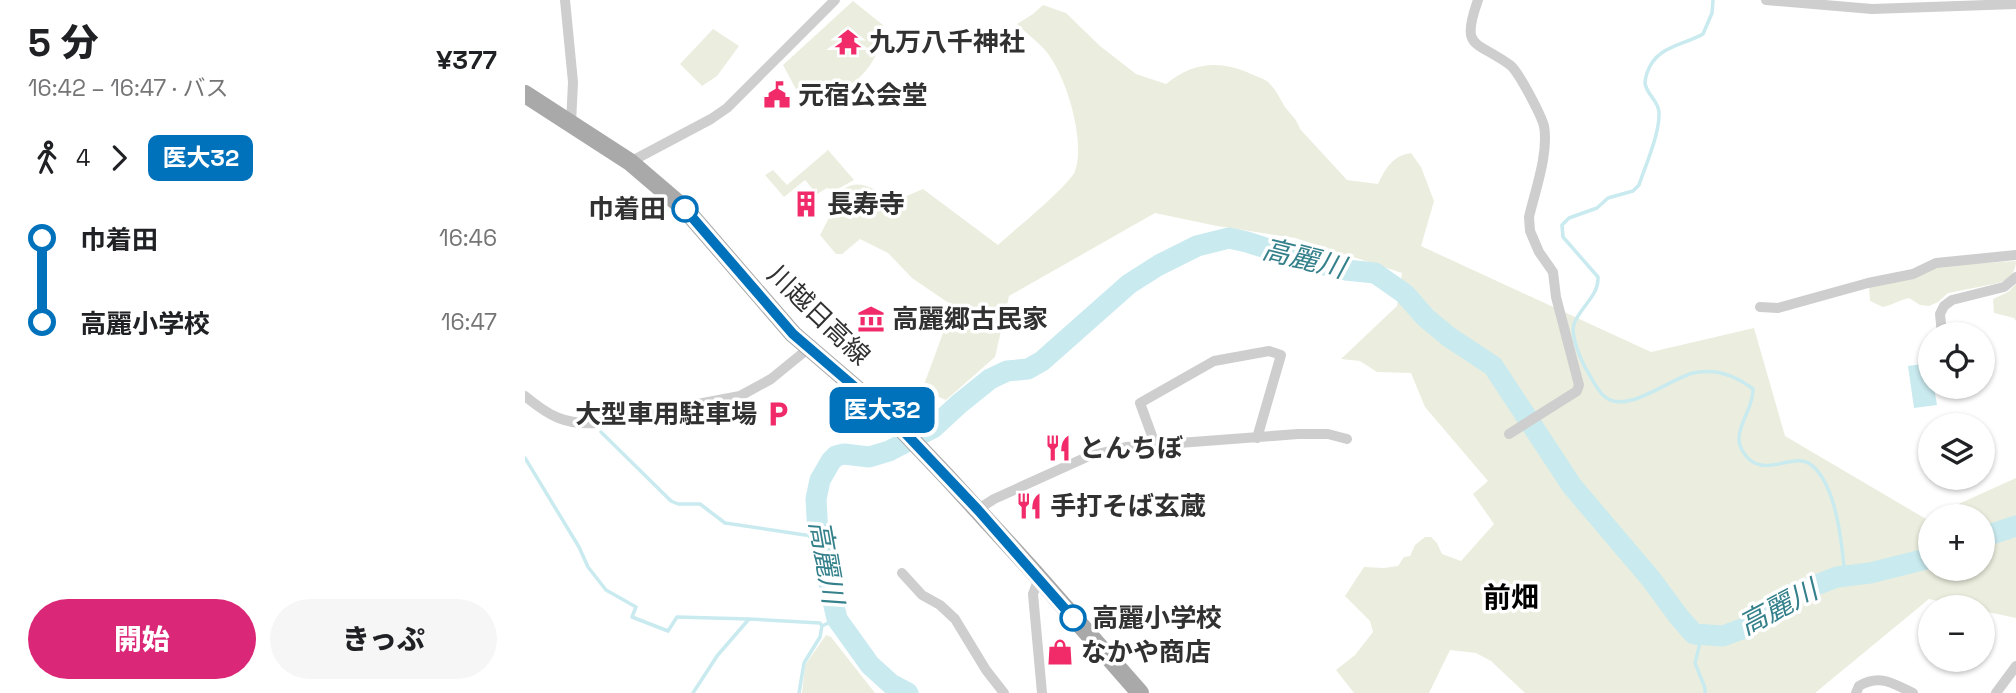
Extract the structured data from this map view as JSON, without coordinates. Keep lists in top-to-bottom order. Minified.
{"streets":{"main road":["川越日高線"]},"districts":["前畑"],"water":["高麗川"],"places":{"temple":["九万八千神社"],"public building":["元宿公会堂"],"building":["長寿寺"],"other":["巾着田","高麗小学校"],"museum":["高麗郷古民家"],"parking":["大型車用駐車場"],"restaurant":["とんちぼ","手打そば玄蔵"],"shop":["なかや商店"]},"lines":["bus line 医大32"],"page":{"heading":["5 分","16:42 – 16:47 · バス","¥377"],"on_map":"医大32","legs":["4","医大32"],"list":[{"name":"巾着田","value":"16:46"},{"name":"高麗小学校","value":"16:47"}],"map_buttons":["+","−"],"buttons":["開始","きっぷ"]}}
